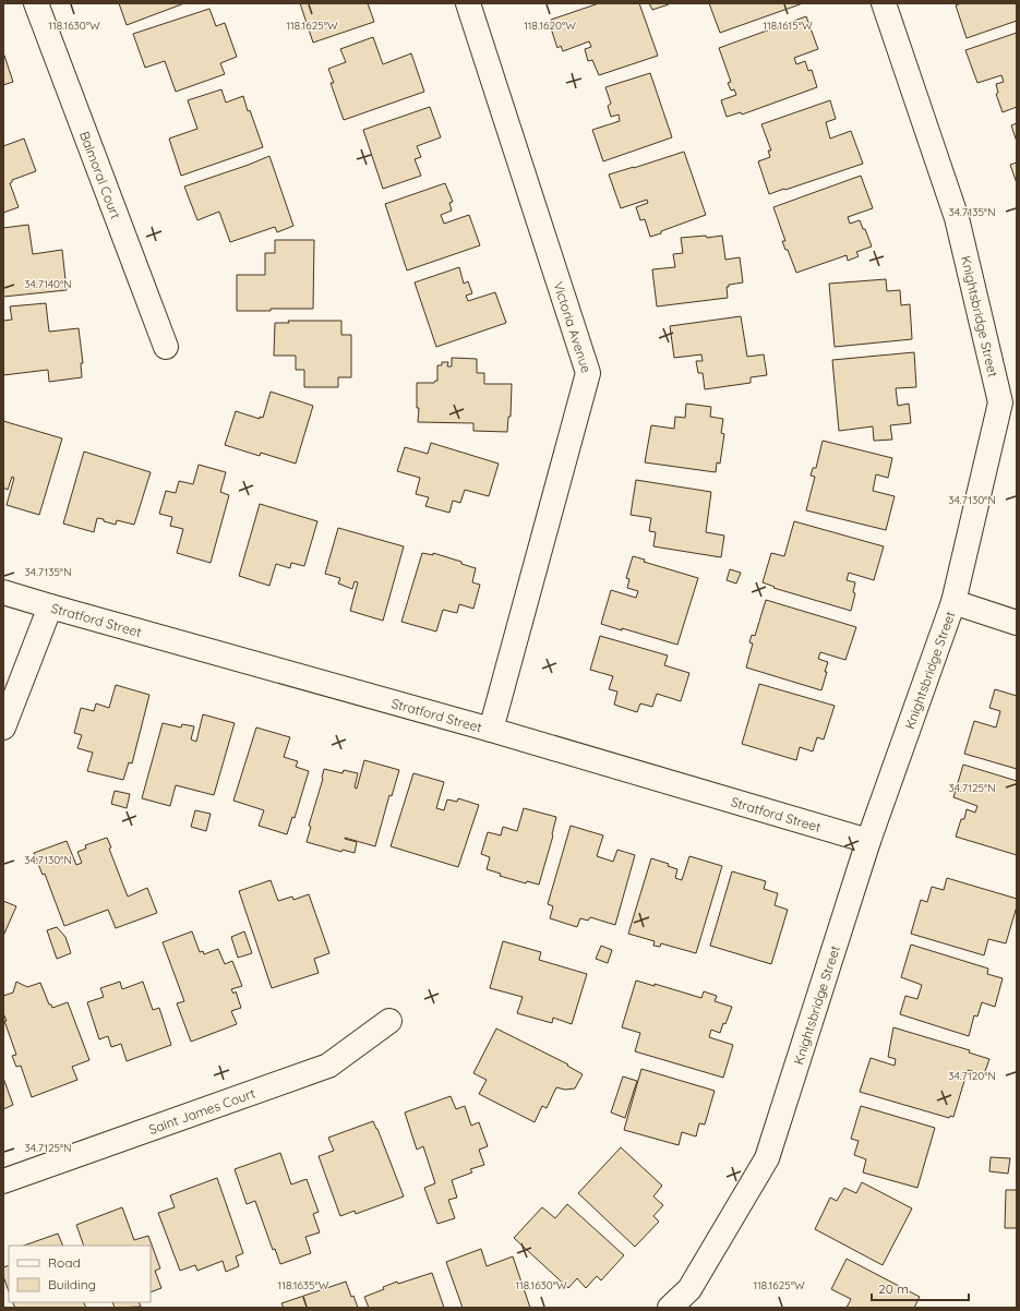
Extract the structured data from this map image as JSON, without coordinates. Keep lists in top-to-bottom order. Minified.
{"streets":{"street":["Balmoral Court","Knightsbridge Street","Victoria Avenue","Stratford Street","Saint James Court"]},"crossings":[["Knightsbridge Street","Stratford Street"],["Victoria Avenue","Stratford Street"]],"legend":["Road","Building"],"scale_bar":"20 m","coordinates":["118.1630°W","118.1625°W","118.1620°W","118.1615°W","34.7135°N","34.7140°N","34.7130°N","34.7125°N","34.7120°N","118.1635°W"]}
